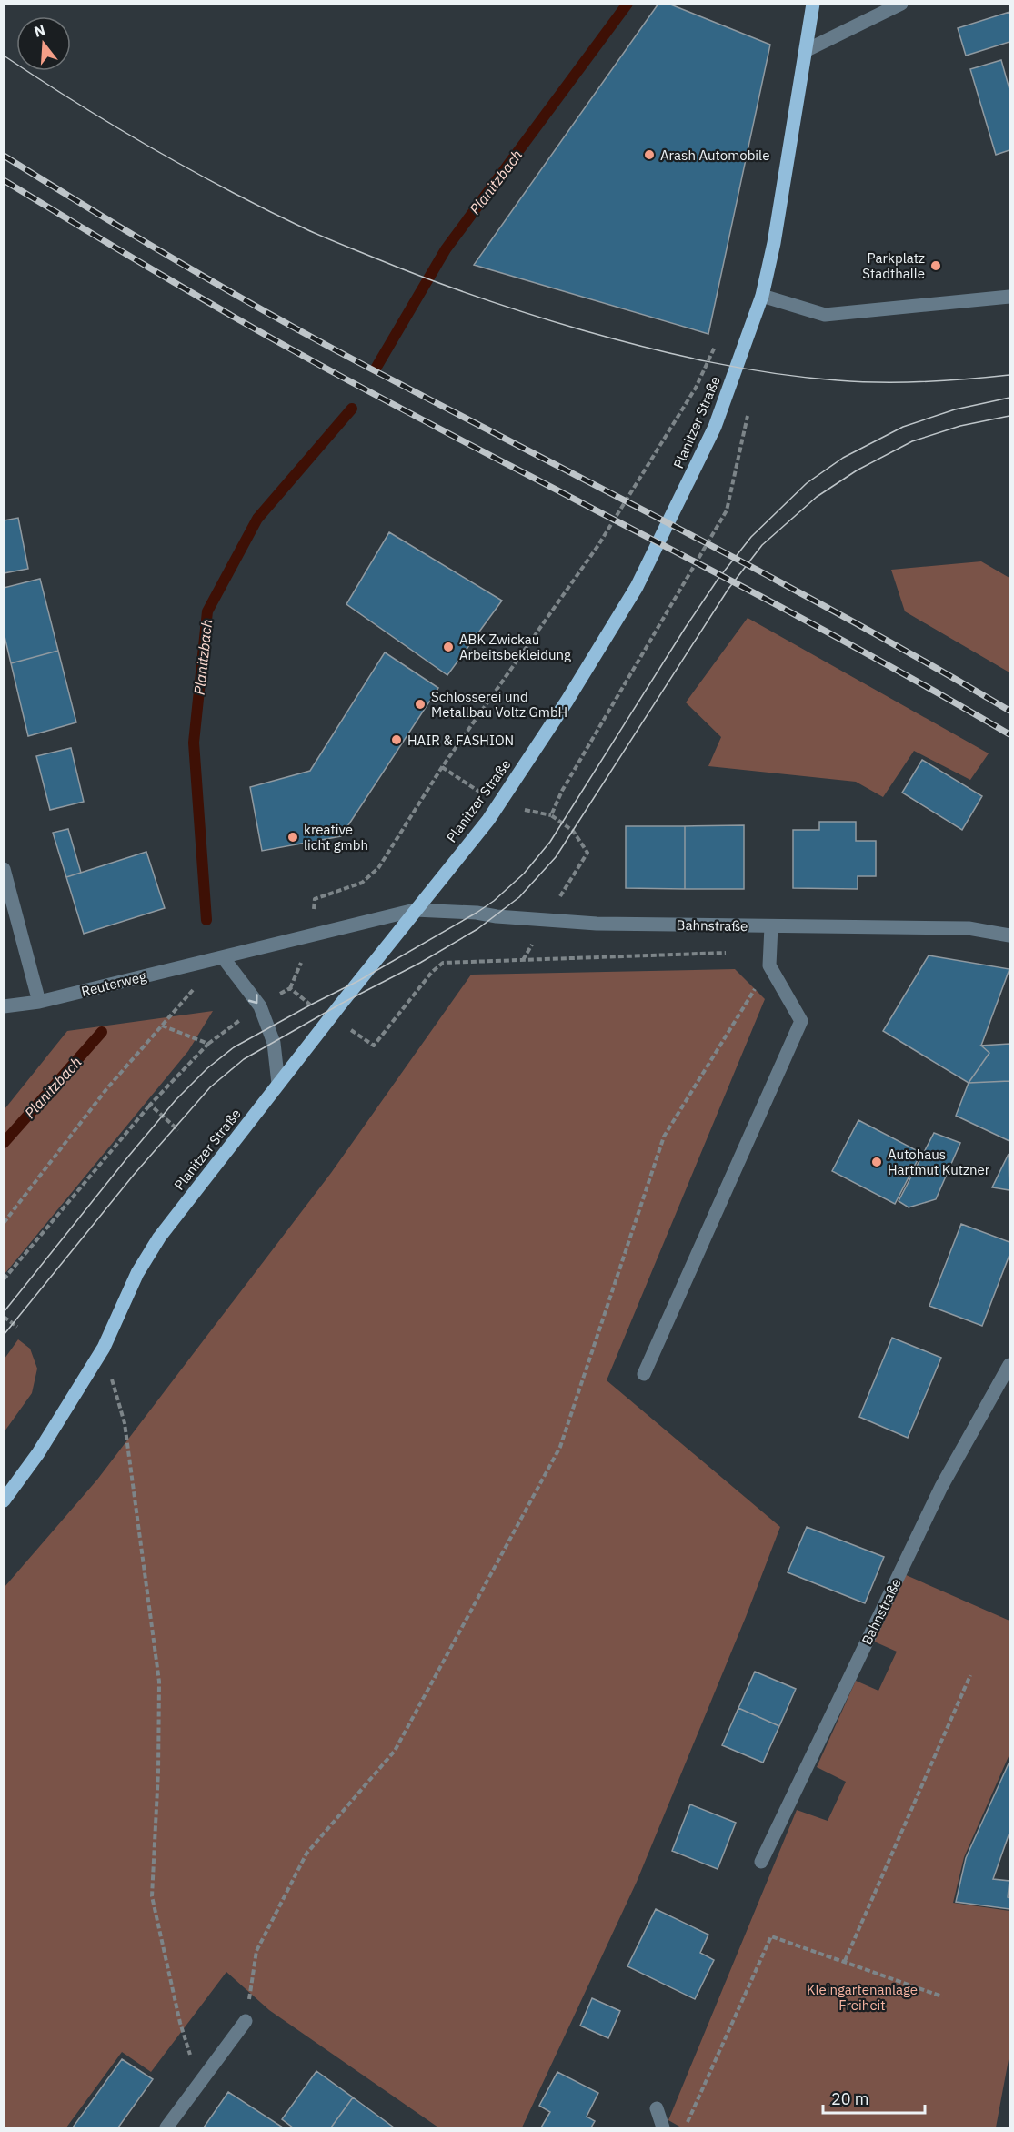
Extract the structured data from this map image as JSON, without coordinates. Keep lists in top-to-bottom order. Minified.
{"streets":{"main road":["Planitzer Straße"],"street":["Bahnstraße","Reuterweg"]},"crossings":[["Planitzer Straße","Bahnstraße"],["Planitzer Straße","Reuterweg"],["Bahnstraße","Reuterweg"]],"water":["Planitzbach"],"parks":["Kleingartenanlage Freiheit"],"places":["Arash Automobile","Parkplatz Stadthalle","ABK Zwickau Arbeitsbekleidung","Schlosserei und Metallbau Voltz GmbH","HAIR & FASHION","kreative licht gmbh","Autohaus Hartmut Kutzner"],"scale_bar":"20 m","north":"top"}
